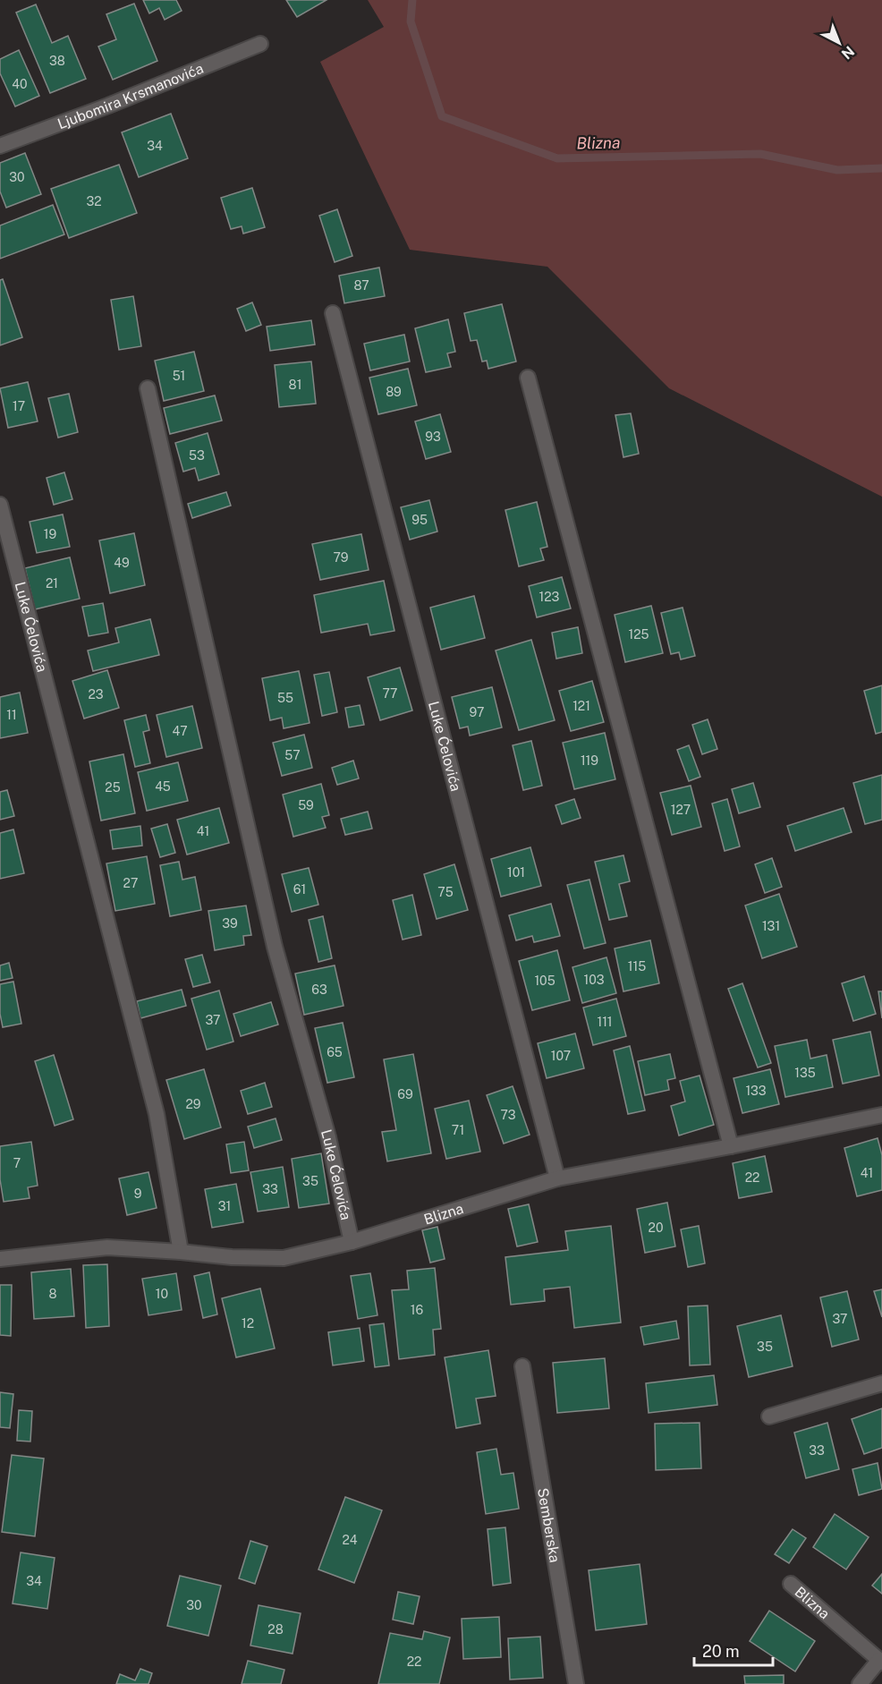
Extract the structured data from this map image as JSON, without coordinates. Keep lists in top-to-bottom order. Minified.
{"streets":{"street":["Ljubomira Krsmanovića","Luke Ćelovića","Blizna","Semberska"]},"crossings":[["Luke Ćelovića","Blizna"]],"water":["Blizna"],"house_numbers":["38","40","34","30","32","87","51","81","89","17","93","53","95","19","79","49","21","123","125","77","23","55","121","97","11","47","57","119","45","25","59","127","41","101","27","61","75","39","131","115","103","105","63","37","111","65","107","135","133","69","29","73","71","7","41","22","35","33","9","31","20","8","10","16","37","12","35","33","24","34","30","28","22"],"scale_bar":"20 m","north":"bottom right"}
